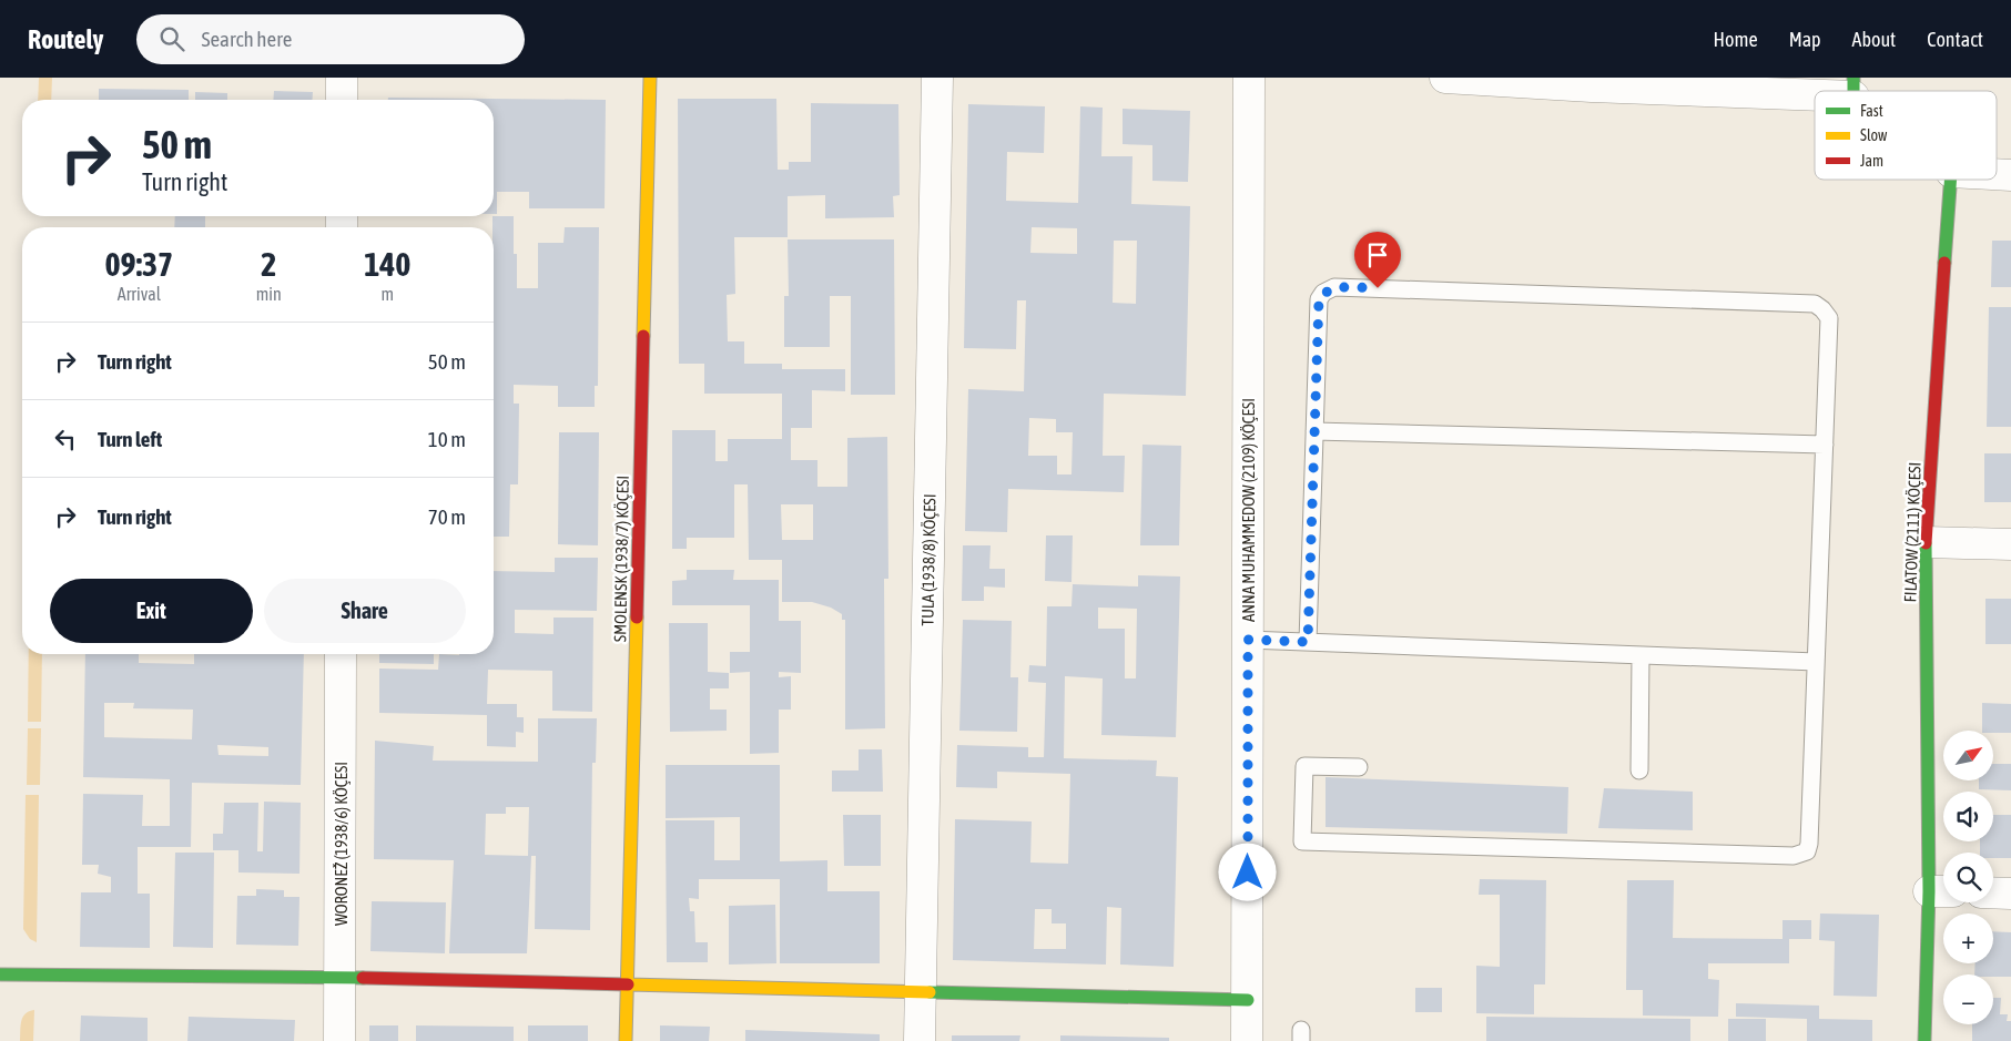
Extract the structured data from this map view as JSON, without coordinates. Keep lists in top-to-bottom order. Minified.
{"streets":{"street":["ANNA MUHAMMEDOW (2109) KÖÇESI","FILATOW (2111) KÖÇESI","SMOLENSK (1938/7) KÖÇESI","TULA (1938/8) KÖÇESI","WORONEŽ (1938/6) KÖÇESI"]},"legend":["Fast","Slow","Jam"],"north":"top right","page":{"header":"Routely","search":"Search here","nav":["Home","Map","About","Contact"],"turn":["50 m","Turn right"],"eta":["09:37","Arrival","2","min","140","m"],"list":[{"name":"Turn right","value":"50 m"},{"name":"Turn left","value":"10 m"},{"name":"Turn right","value":"70 m"}],"buttons":["Exit","Share"],"map_buttons":["+","−"]}}
